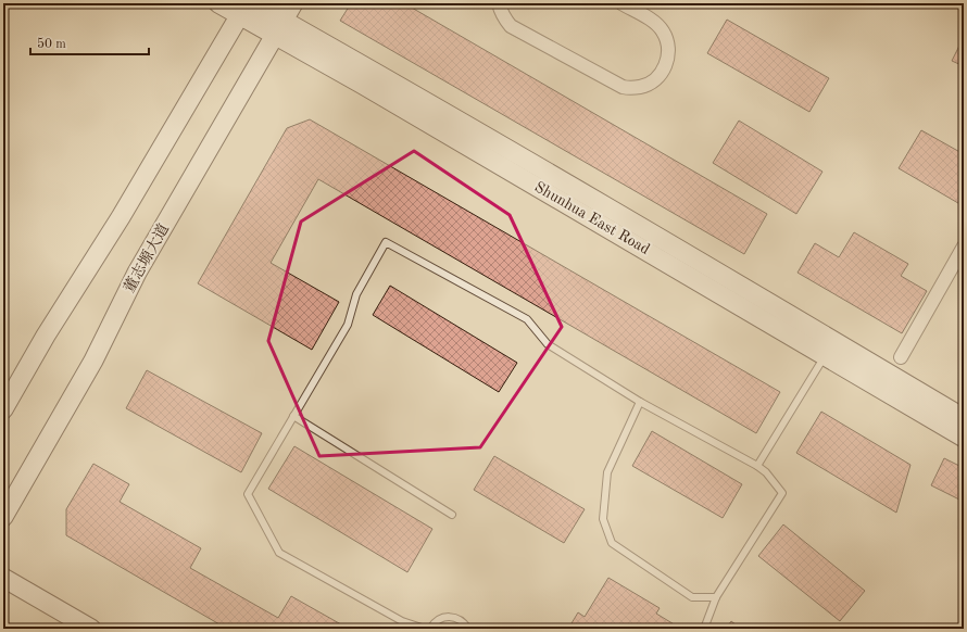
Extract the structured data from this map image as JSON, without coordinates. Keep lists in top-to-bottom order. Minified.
{"streets":{"street":["Shunhua East Road","董志塬大道"]},"crossings":[["Shunhua East Road","董志塬大道"]],"scale_bar":"50 m"}
